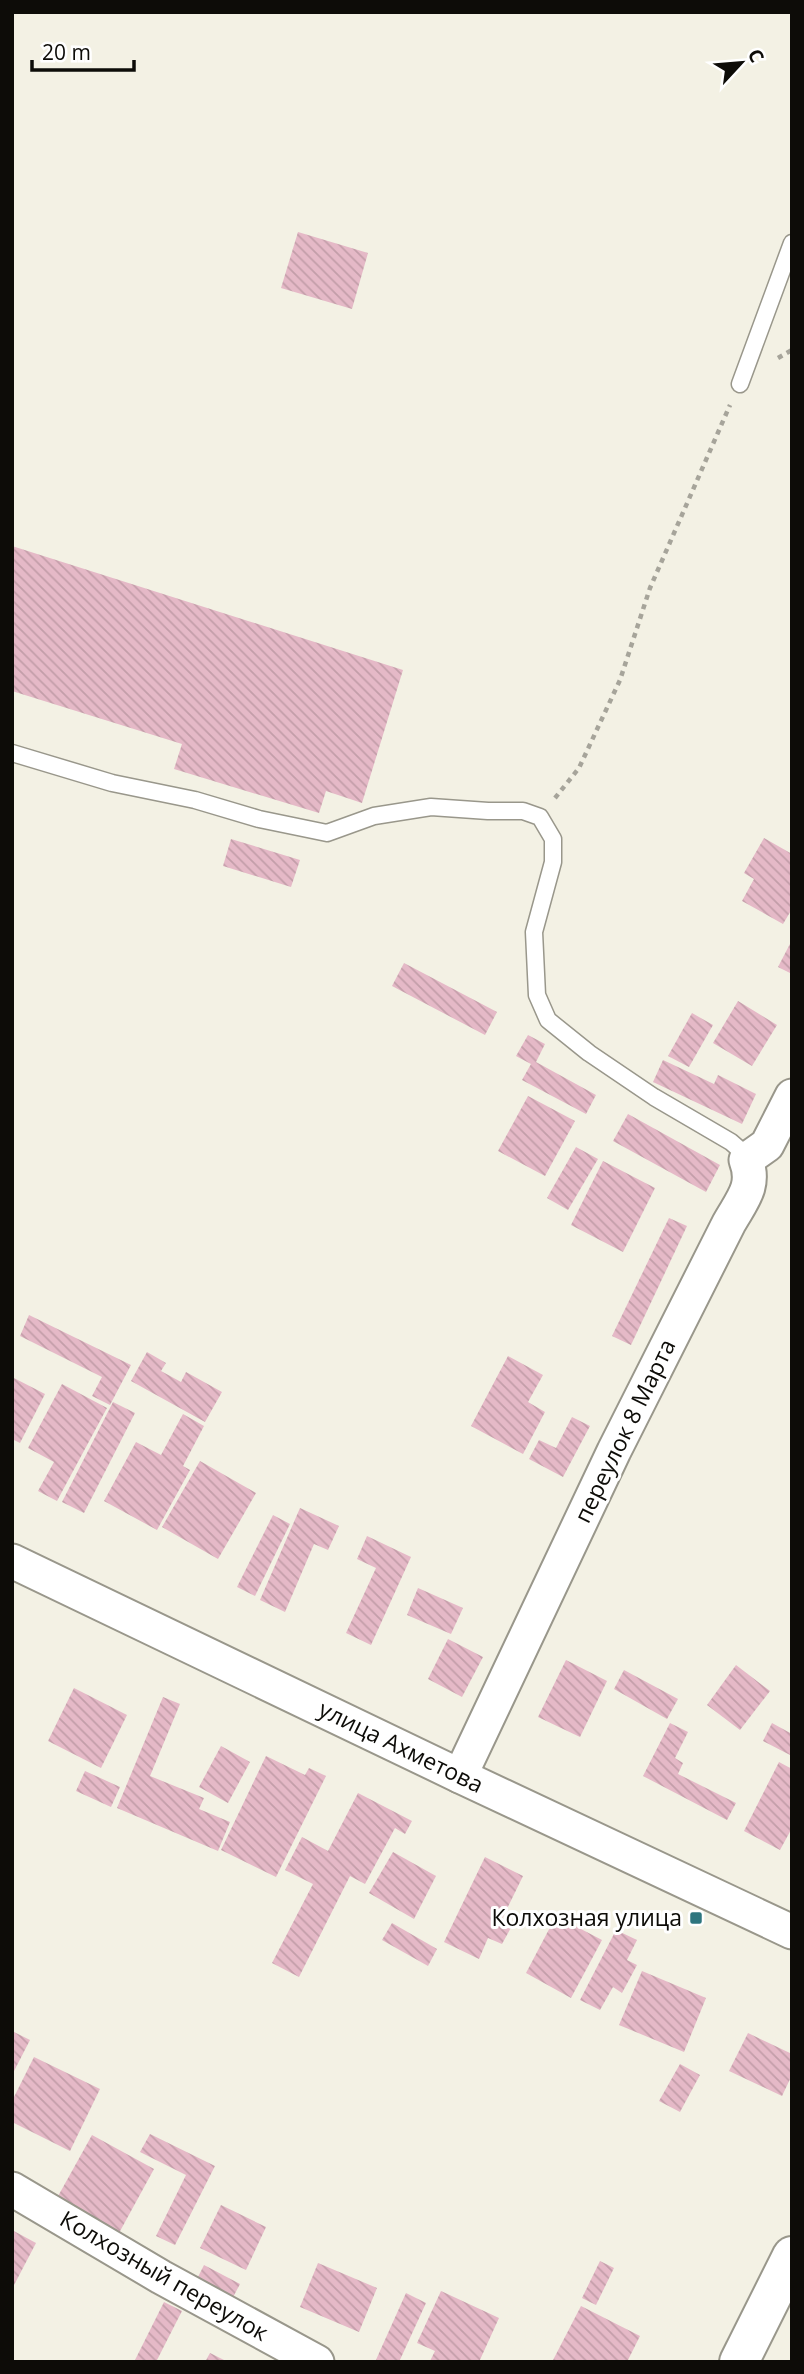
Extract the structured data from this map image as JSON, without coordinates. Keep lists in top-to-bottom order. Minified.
{"streets":{"street":["переулок 8 Марта","улица Ахметова","Колхозный переулок"]},"crossings":[["переулок 8 Марта","улица Ахметова"]],"places":{"transit":["Колхозная улица"]},"scale_bar":"20 m","north":"top right"}
